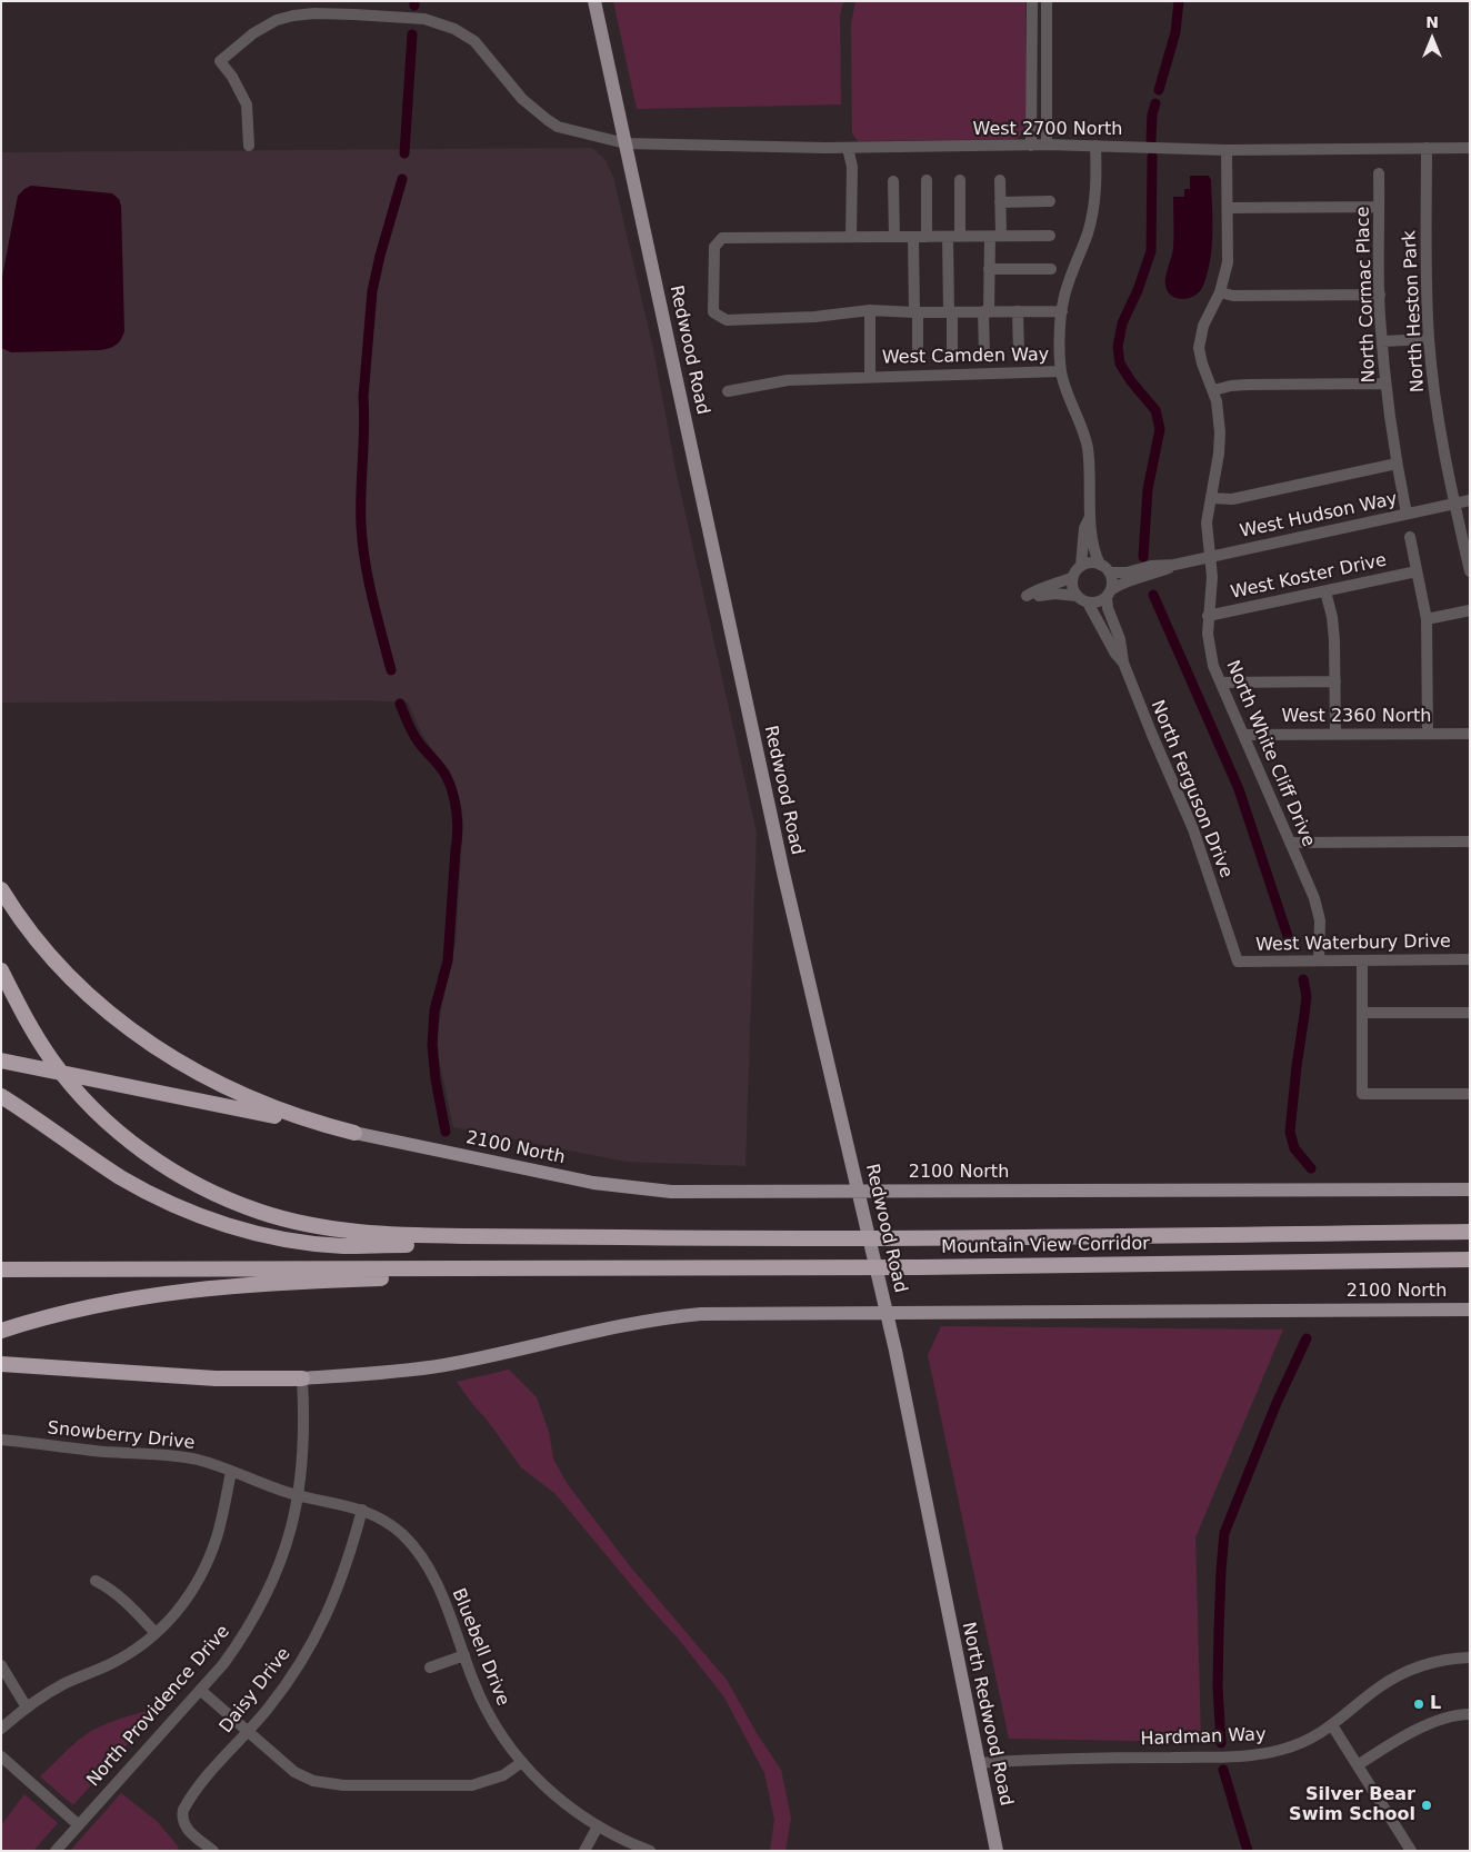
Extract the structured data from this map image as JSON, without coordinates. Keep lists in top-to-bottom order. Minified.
{"streets":{"highway":["Mountain View Corridor"],"main road":["Redwood Road","2100 North","North Redwood Road"],"street":["West 2700 North","North Cormac Place","North Heston Park","West Camden Way","West Hudson Way","West Koster Drive","West 2360 North","North White Cliff Drive","North Ferguson Drive","West Waterbury Drive","Snowberry Drive","Bluebell Drive","Daisy Drive","North Providence Drive","Hardman Way"]},"crossings":[["West 2700 North","North Heston Park"],["West 2700 North","Redwood Road"],["West 2700 North","North White Cliff Drive"],["North Cormac Place","West Hudson Way"],["North Heston Park","West Hudson Way"],["Redwood Road","2100 North"],["Redwood Road","North Redwood Road"],["West Hudson Way","North White Cliff Drive"],["West Hudson Way","North Ferguson Drive"],["West Koster Drive","North White Cliff Drive"],["West 2360 North","North White Cliff Drive"],["North White Cliff Drive","West Waterbury Drive"],["North Ferguson Drive","West Waterbury Drive"],["Snowberry Drive","Bluebell Drive"],["Snowberry Drive","North Providence Drive"],["Bluebell Drive","Daisy Drive"],["Bluebell Drive","North Providence Drive"],["North Redwood Road","Hardman Way"]],"places":["L","Silver Bear Swim School"],"north":"top"}
